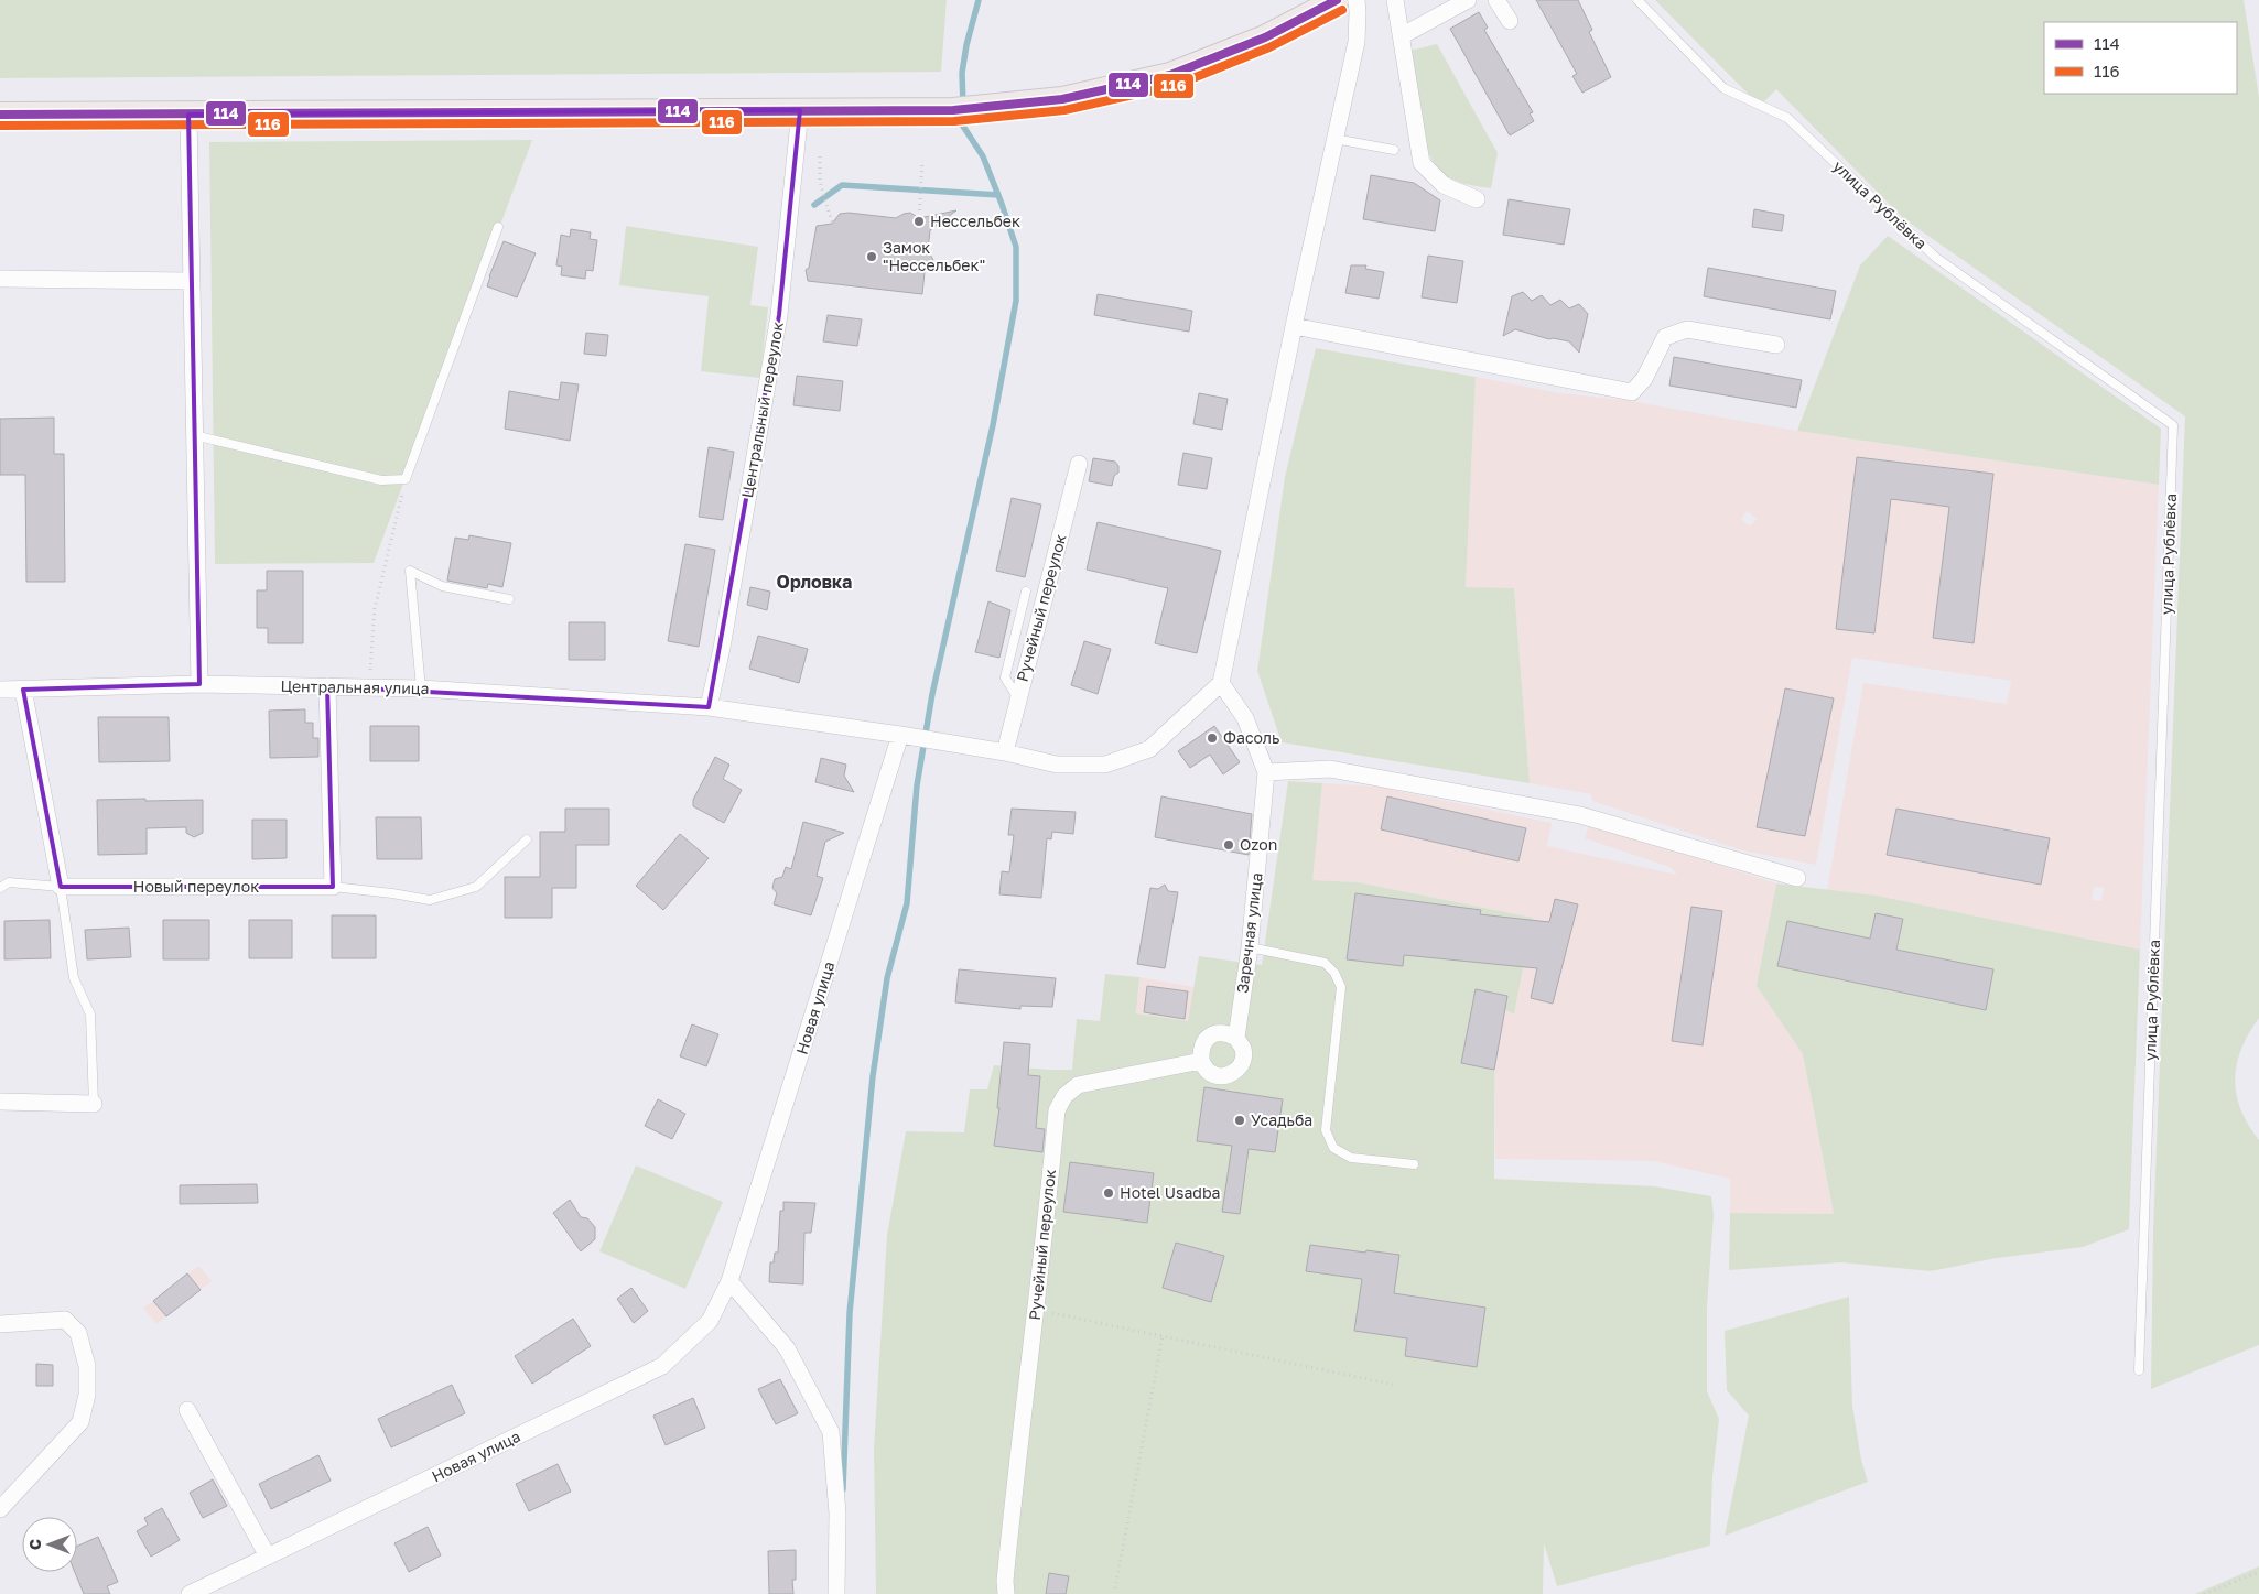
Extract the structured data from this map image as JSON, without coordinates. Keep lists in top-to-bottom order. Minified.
{"streets":{"street":["Центральный переулок","Ручейный переулок","Центральная улица","Новый переулок","Заречная улица","Новая улица"],"lane":["улица Рублёвка"]},"crossings":[["Центральный переулок","Центральная улица"],["Ручейный переулок","Заречная улица"],["Центральная улица","Новая улица"]],"districts":["Орловка"],"places":["Нессельбек","Замок \"Нессельбек\"","Фасоль","Ozon","Усадьба","Hotel Usadba"],"lines":["transit line 114","transit line 116"],"legend":["114","116"],"north":"left"}
